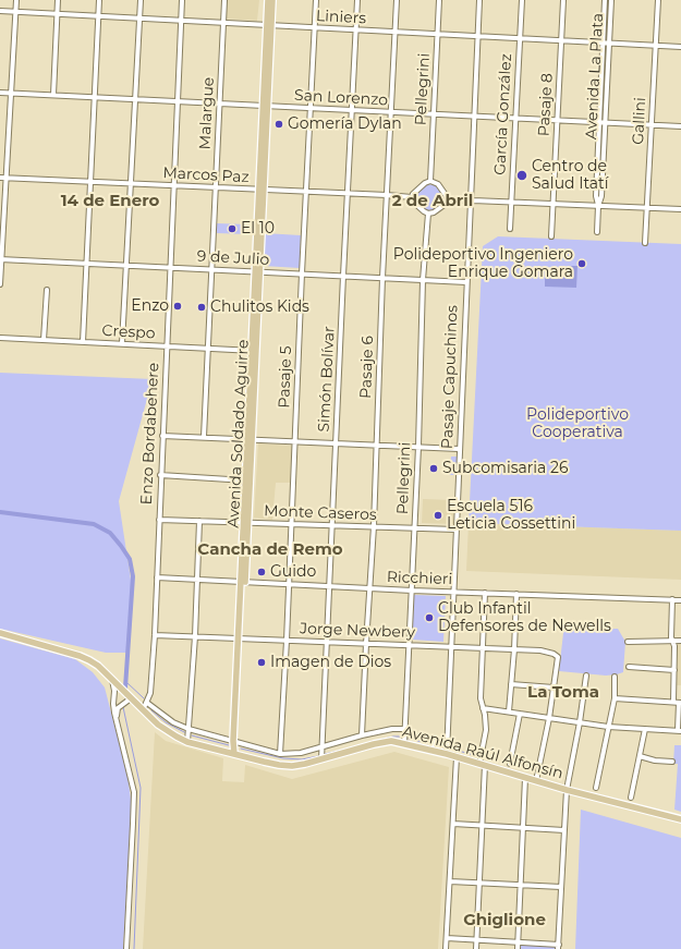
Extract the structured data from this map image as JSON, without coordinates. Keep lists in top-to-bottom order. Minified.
{"streets":{"main road":["Avenida Soldado Aguirre","Avenida Raúl Alfonsín"],"street":["Liniers","Avenida La Plata","Pellegrini","San Lorenzo","Pasaje 8","Malargue","García González","Gallini","Marcos Paz","9 de Julio","Crespo","Pasaje 6","Pasaje 5","Pasaje Capuchinos","Simón Bolívar","Enzo Bordabehere","Monte Caseros","Ricchieri","Jorge Newbery"]},"crossings":[["Liniers","Avenida La Plata"],["Liniers","Pellegrini"],["Liniers","Pasaje 8"],["Liniers","Malargue"],["Liniers","García González"],["Liniers","Gallini"],["Liniers","Pasaje 6"],["Liniers","Pasaje 5"],["Liniers","Pasaje Capuchinos"],["Liniers","Simón Bolívar"],["Liniers","Enzo Bordabehere"],["Liniers","Avenida Soldado Aguirre"],["Avenida La Plata","San Lorenzo"],["Pellegrini","San Lorenzo"],["Pellegrini","Marcos Paz"],["Pellegrini","9 de Julio"],["Pellegrini","Monte Caseros"],["Pellegrini","Ricchieri"],["Pellegrini","Jorge Newbery"],["Pellegrini","Avenida Raúl Alfonsín"],["San Lorenzo","Pasaje 8"],["San Lorenzo","Malargue"],["San Lorenzo","García González"],["San Lorenzo","Gallini"],["San Lorenzo","Pasaje 6"],["San Lorenzo","Pasaje 5"],["San Lorenzo","Pasaje Capuchinos"],["San Lorenzo","Simón Bolívar"],["San Lorenzo","Enzo Bordabehere"],["San Lorenzo","Avenida Soldado Aguirre"],["Malargue","Marcos Paz"],["Malargue","9 de Julio"],["Malargue","Crespo"],["Marcos Paz","Pasaje 6"],["Marcos Paz","Pasaje 5"],["Marcos Paz","Simón Bolívar"],["Marcos Paz","Enzo Bordabehere"],["Marcos Paz","Avenida Soldado Aguirre"],["9 de Julio","Pasaje 6"],["9 de Julio","Pasaje 5"],["9 de Julio","Pasaje Capuchinos"],["9 de Julio","Simón Bolívar"],["9 de Julio","Enzo Bordabehere"],["9 de Julio","Avenida Soldado Aguirre"],["Crespo","Enzo Bordabehere"],["Crespo","Avenida Soldado Aguirre"],["Pasaje 6","Monte Caseros"],["Pasaje 6","Ricchieri"],["Pasaje 6","Jorge Newbery"],["Pasaje 5","Monte Caseros"],["Pasaje 5","Ricchieri"],["Pasaje 5","Jorge Newbery"],["Pasaje Capuchinos","Monte Caseros"],["Pasaje Capuchinos","Ricchieri"],["Pasaje Capuchinos","Jorge Newbery"],["Pasaje Capuchinos","Avenida Raúl Alfonsín"],["Simón Bolívar","Monte Caseros"],["Simón Bolívar","Ricchieri"],["Simón Bolívar","Jorge Newbery"],["Simón Bolívar","Avenida Raúl Alfonsín"],["Enzo Bordabehere","Monte Caseros"],["Enzo Bordabehere","Ricchieri"],["Enzo Bordabehere","Jorge Newbery"],["Enzo Bordabehere","Avenida Raúl Alfonsín"],["Avenida Soldado Aguirre","Monte Caseros"],["Avenida Soldado Aguirre","Ricchieri"],["Avenida Soldado Aguirre","Jorge Newbery"],["Avenida Soldado Aguirre","Avenida Raúl Alfonsín"]],"districts":["14 de Enero","2 de Abril","Cancha de Remo","La Toma","Ghiglione"],"parks":["Polideportivo Cooperativa"],"places":["Gomería Dylan","Centro de Salud Itatí","El 10","Polideportivo Ingeniero Enrique Gomara","Enzo","Chulitos Kids","Subcomisaria 26","Escuela 516 Leticia Cossettini","Guido","Club Infantil Defensores de Newells","Imagen de Dios"]}
